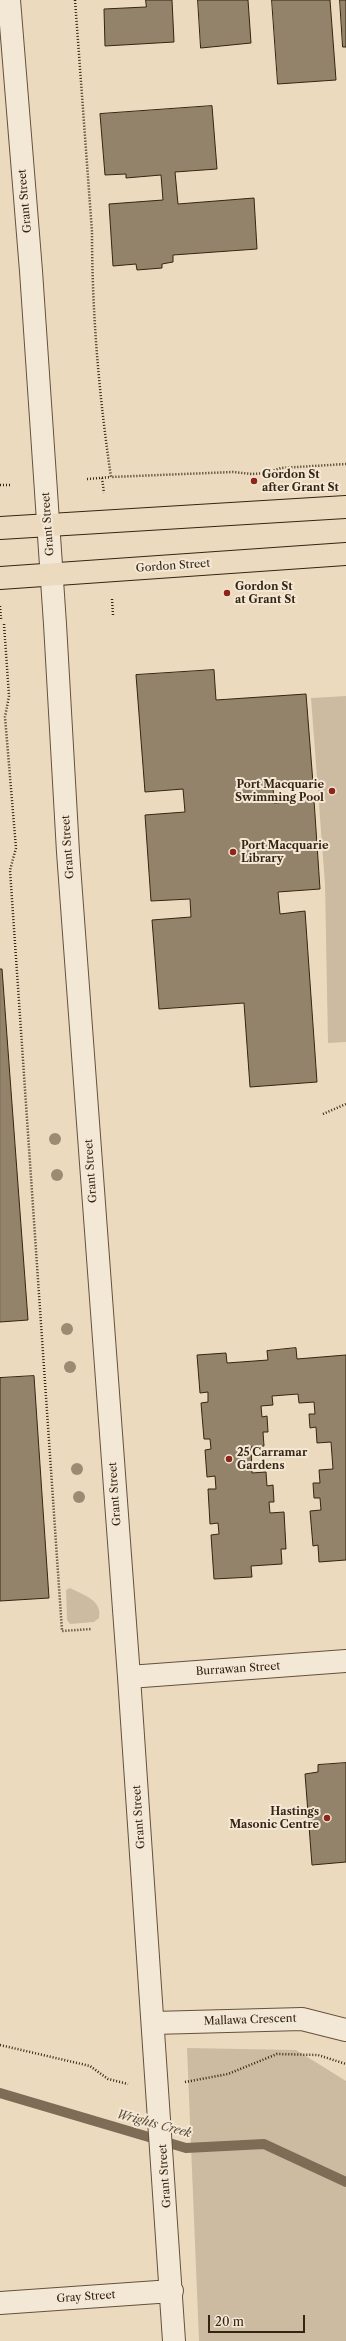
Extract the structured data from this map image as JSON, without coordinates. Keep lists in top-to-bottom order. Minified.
{"streets":{"main road":["Gordon Street"],"street":["Grant Street","Burrawan Street","Mallawa Crescent","Gray Street"]},"crossings":[["Grant Street","Gordon Street"],["Grant Street","Burrawan Street"],["Grant Street","Mallawa Crescent"],["Grant Street","Gray Street"]],"water":["Wrights Creek"],"places":["Gordon St after Grant St","Gordon St at Grant St","Port Macquarie Swimming Pool","Port Macquarie Library","25 Carramar Gardens","Hastings Masonic Centre"],"scale_bar":"20 m"}
